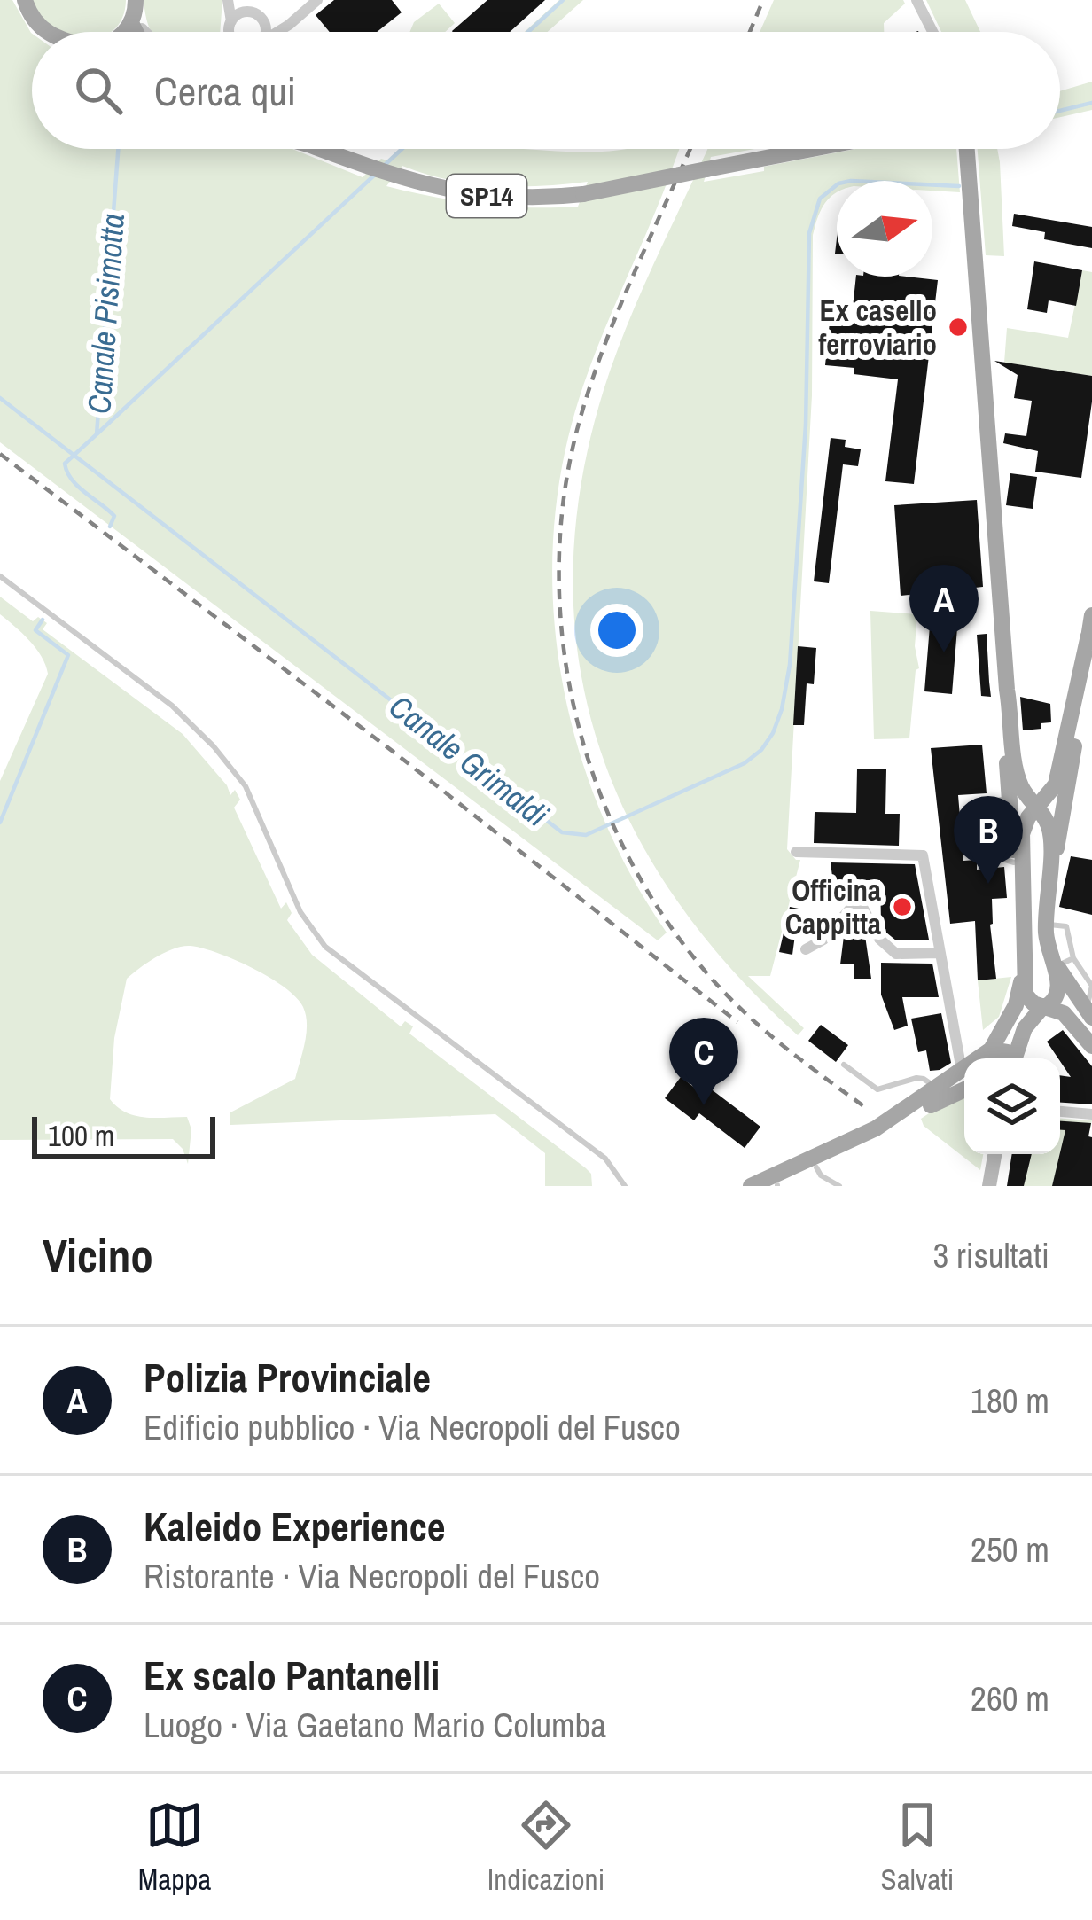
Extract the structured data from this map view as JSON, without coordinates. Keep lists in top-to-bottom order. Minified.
{"streets":{"main road":["SP14"]},"water":["Canale Pisimotta","Canale Grimaldi"],"places":["Ex casello ferroviario","Officina Cappitta"],"scale_bar":"100 m","north":"right","page":{"search":"Cerca qui","pins":["A","B","C"],"scale":"100 m","heading":["Vicino","3 risultati"],"list":[{"mark":"A","name":"Polizia Provinciale","note":"Edificio pubblico · Via Necropoli del Fusco","value":"180 m"},{"mark":"B","name":"Kaleido Experience","note":"Ristorante · Via Necropoli del Fusco","value":"250 m"},{"mark":"C","name":"Ex scalo Pantanelli","note":"Luogo · Via Gaetano Mario Columba","value":"260 m"}],"nav":["Mappa","Indicazioni","Salvati"]}}
